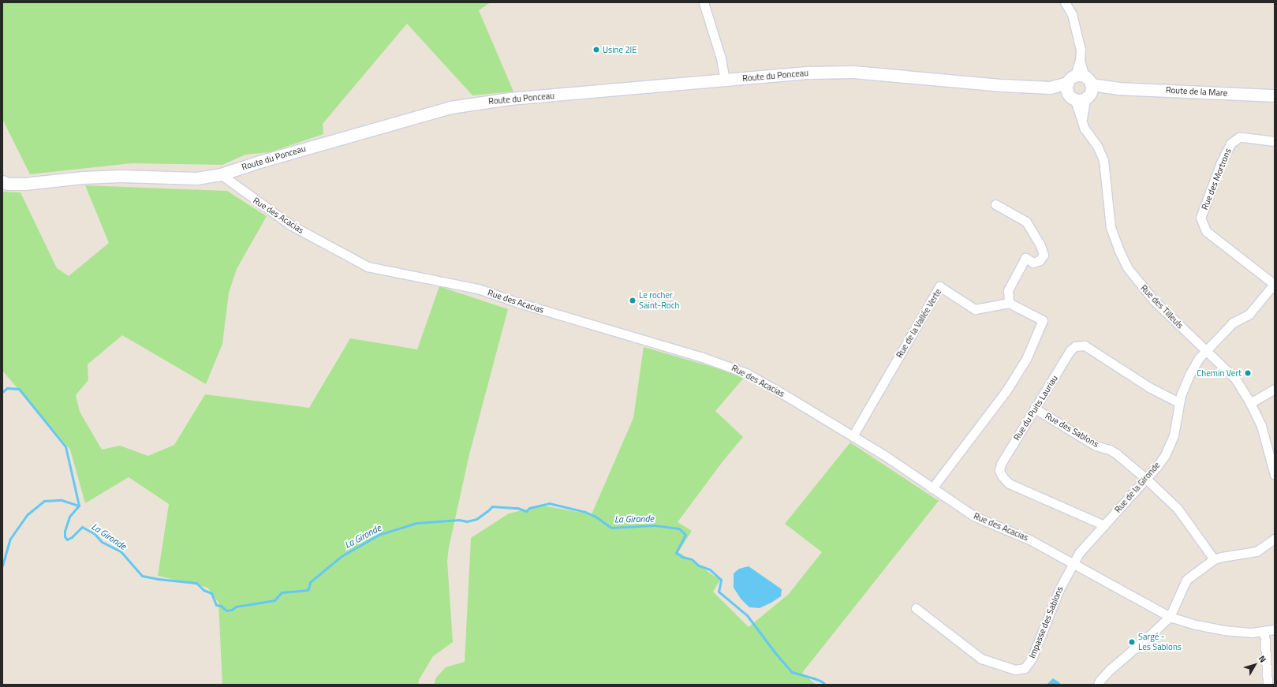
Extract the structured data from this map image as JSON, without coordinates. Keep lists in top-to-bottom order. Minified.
{"streets":{"street":["Route du Ponceau","Route de la Mare","Rue des Mortrons","Rue des Acacias","Rue des Tilleuls","Rue de la Vallée Verte","Rue du Puits Lauriau","Rue des Sablons","Rue de la Gironde","Impasse des Sablons"]},"crossings":[["Route du Ponceau","Route de la Mare"],["Route du Ponceau","Rue des Acacias"],["Route du Ponceau","Rue des Tilleuls"],["Route de la Mare","Rue des Tilleuls"],["Rue des Mortrons","Rue des Tilleuls"],["Rue des Mortrons","Rue de la Gironde"],["Rue des Acacias","Rue de la Vallée Verte"],["Rue des Acacias","Rue de la Gironde"],["Rue des Acacias","Impasse des Sablons"],["Rue des Tilleuls","Rue de la Gironde"],["Rue du Puits Lauriau","Rue des Sablons"],["Rue du Puits Lauriau","Rue de la Gironde"],["Rue des Sablons","Rue de la Gironde"],["Rue de la Gironde","Impasse des Sablons"]],"water":["La Gironde"],"places":["Usine 2IE","Le rocher Saint-Roch","Chemin Vert","Sargé - Les Sablons"],"north":"top right"}
